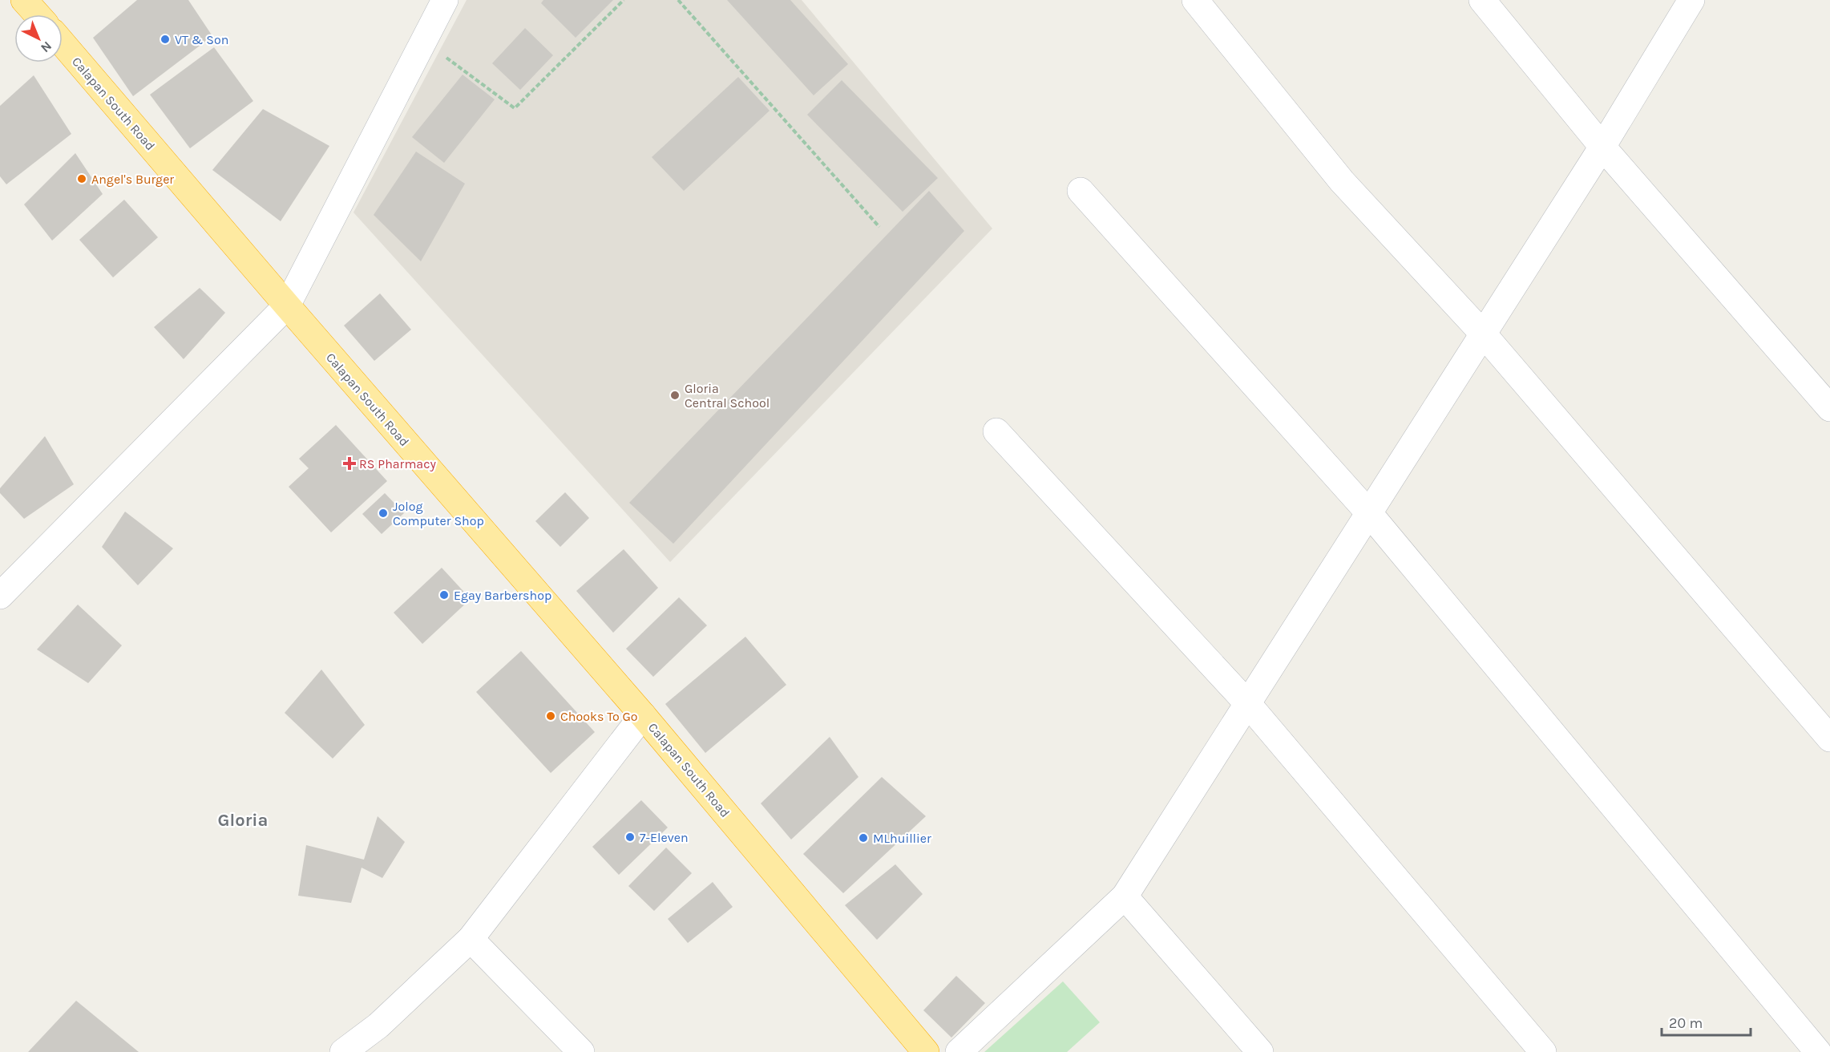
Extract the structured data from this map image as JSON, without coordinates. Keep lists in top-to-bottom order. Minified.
{"streets":{"highway":["Calapan South Road"]},"districts":["Gloria"],"places":{"other":["VT & Son","Angel's Burger","Gloria Central School","Jolog Computer Shop","Egay Barbershop","Chooks To Go","7-Eleven","MLhuillier"],"health":["RS Pharmacy"]},"scale_bar":"20 m","north":"bottom right"}
